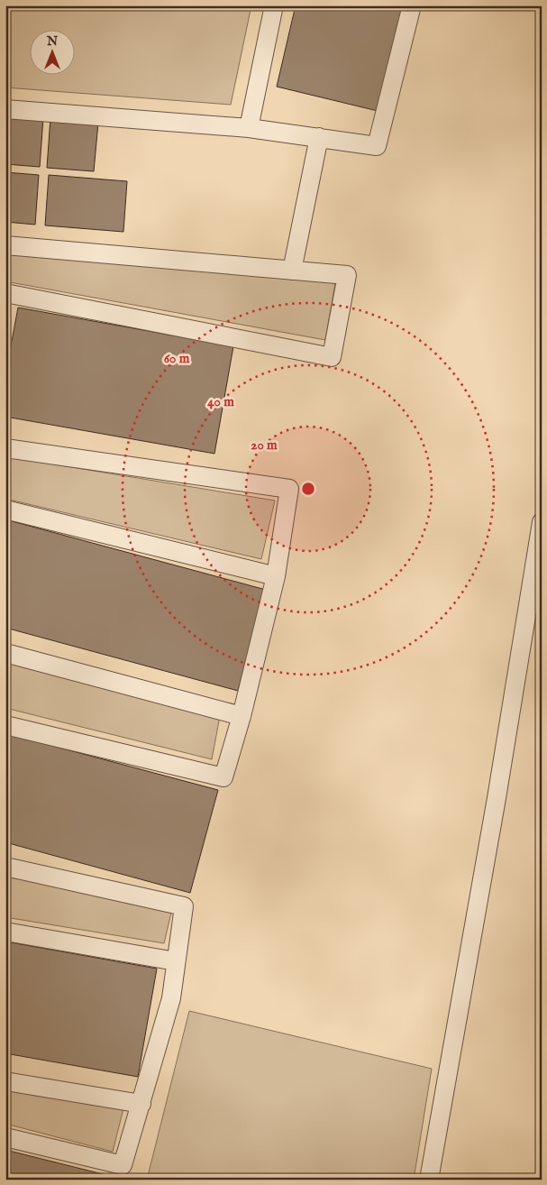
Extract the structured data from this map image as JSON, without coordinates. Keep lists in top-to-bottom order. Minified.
{"north":"top","rings":["60 m","40 m","20 m"]}
